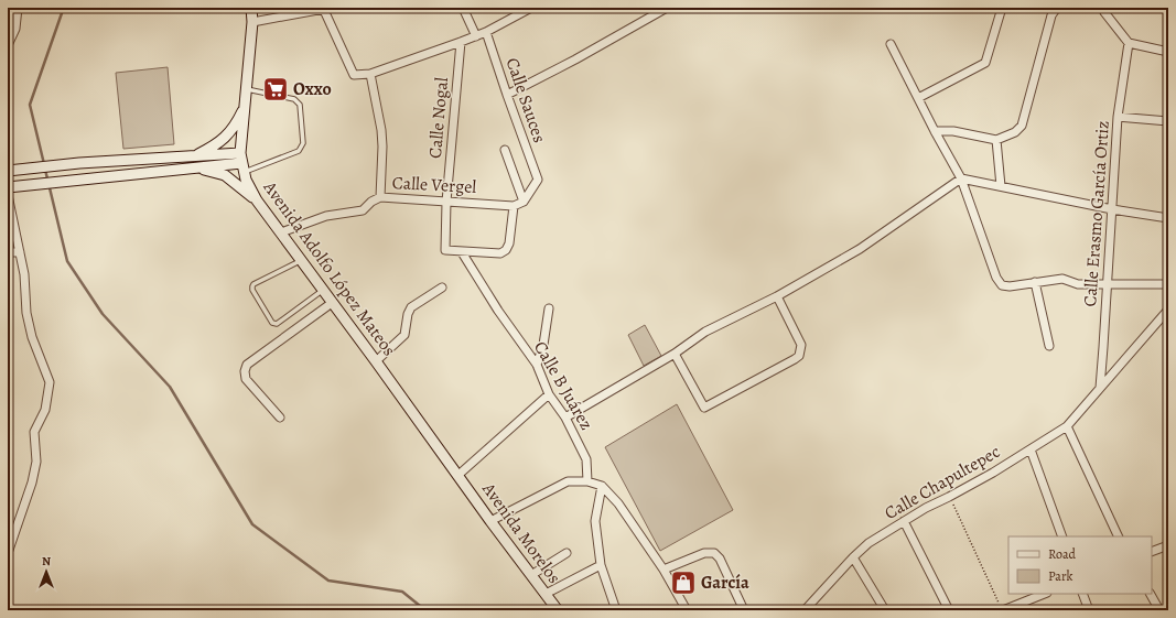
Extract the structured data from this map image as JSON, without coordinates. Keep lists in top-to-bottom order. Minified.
{"streets":{"main road":["Avenida Adolfo López Mateos","Avenida Morelos"],"street":["Calle Sauces","Calle Nogal","Calle Vergel","Calle Erasmo García Ortiz","Calle B Juárez","Calle Chapultepec"]},"crossings":[["Calle Nogal","Calle Vergel"],["Calle Nogal","Calle B Juárez"],["Calle Vergel","Avenida Adolfo López Mateos"],["Calle Erasmo García Ortiz","Calle Chapultepec"],["Avenida Adolfo López Mateos","Avenida Morelos"]],"places":{"supermarket":["Oxxo"],"shop":["García"]},"legend":["Road","Park"],"north":"top"}
